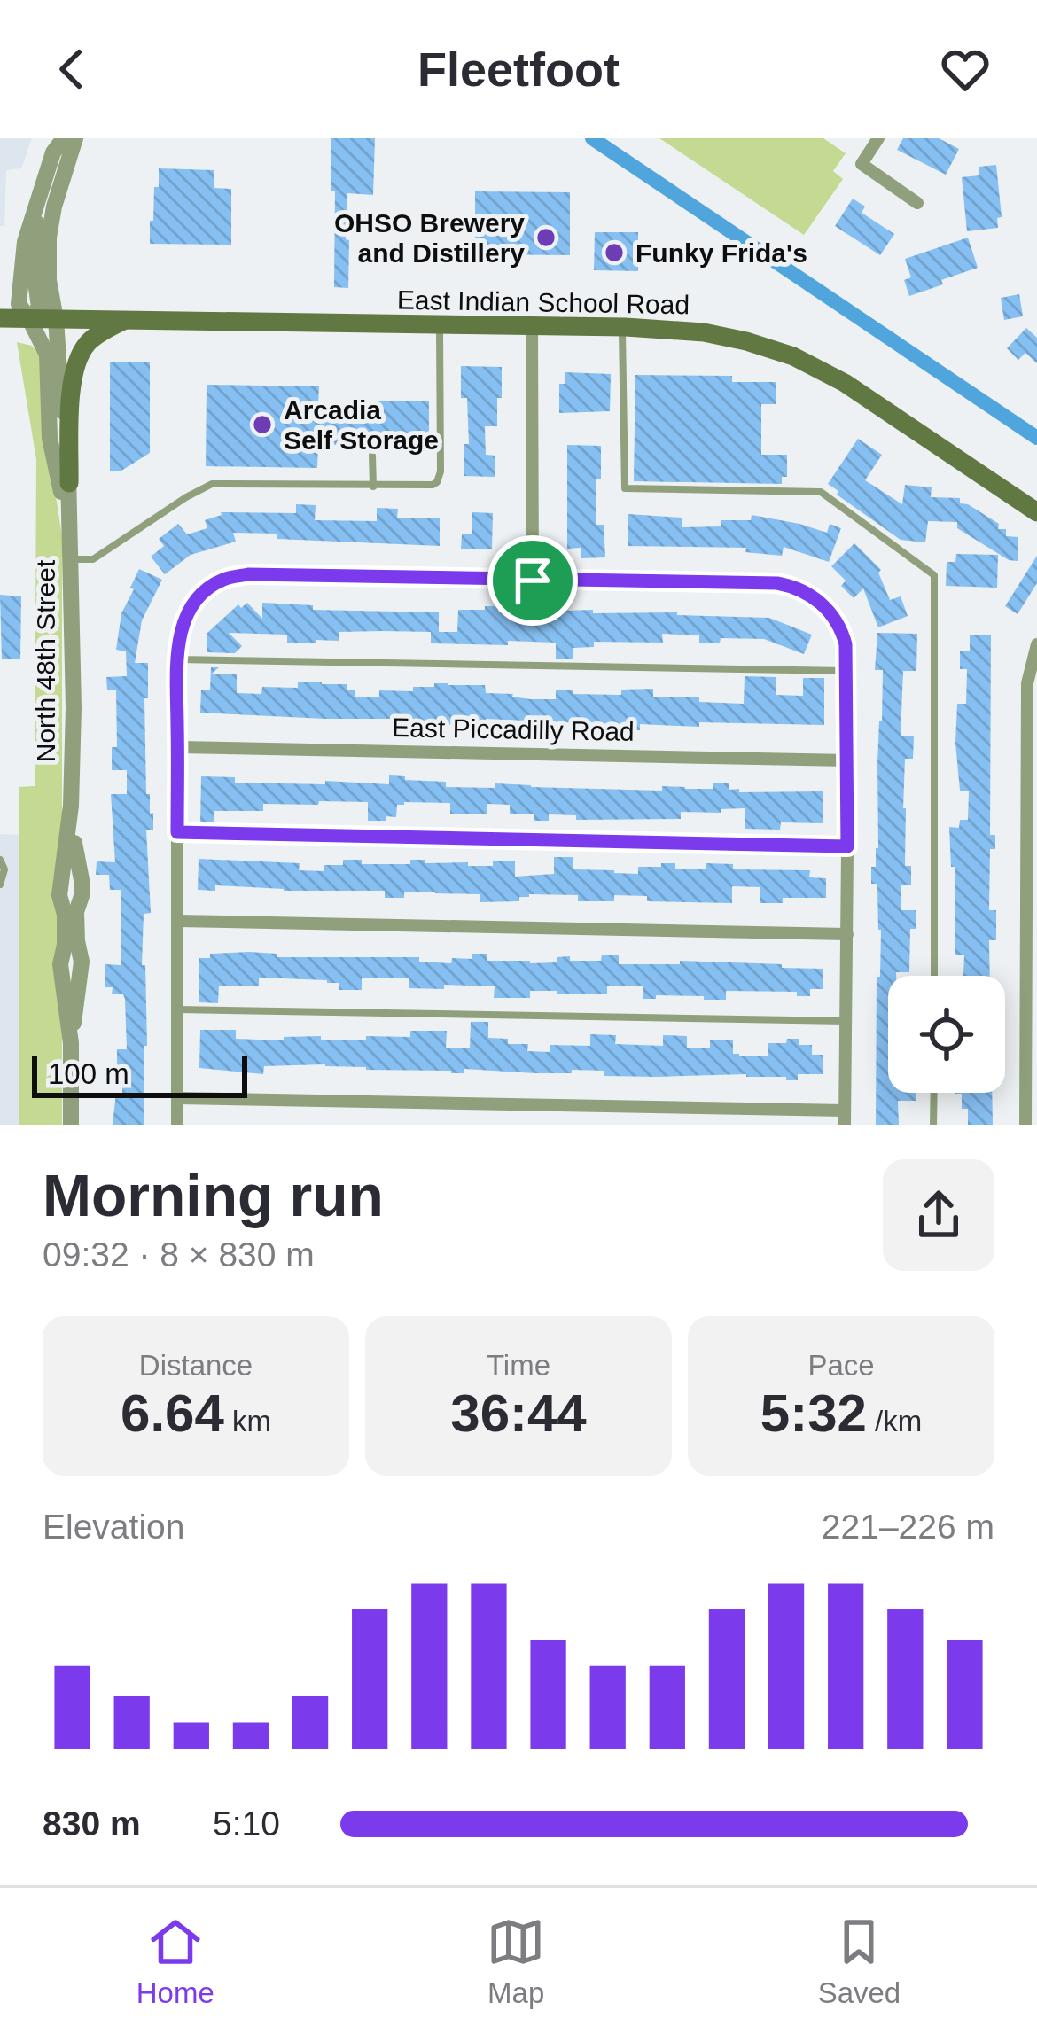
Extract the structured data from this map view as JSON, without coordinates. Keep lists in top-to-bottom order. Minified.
{"streets":{"main road":["East Indian School Road"],"street":["North 48th Street","East Piccadilly Road"]},"crossings":[["East Indian School Road","North 48th Street"]],"places":["OHSO Brewery and Distillery","Funky Frida's","Arcadia Self Storage"],"scale_bar":"100 m","page":{"header":"Fleetfoot","scale":"100 m","heading":["Morning run","09:32 · 8 × 830 m"],"stats":[["Distance","6.64 km"],["Time","36:44"],["Pace","5:32 /km"]],"chart":["Elevation","221–226 m"],"list":[{"name":"830 m","note":"5:10"}],"tabs":["Home","Map","Saved"]}}
